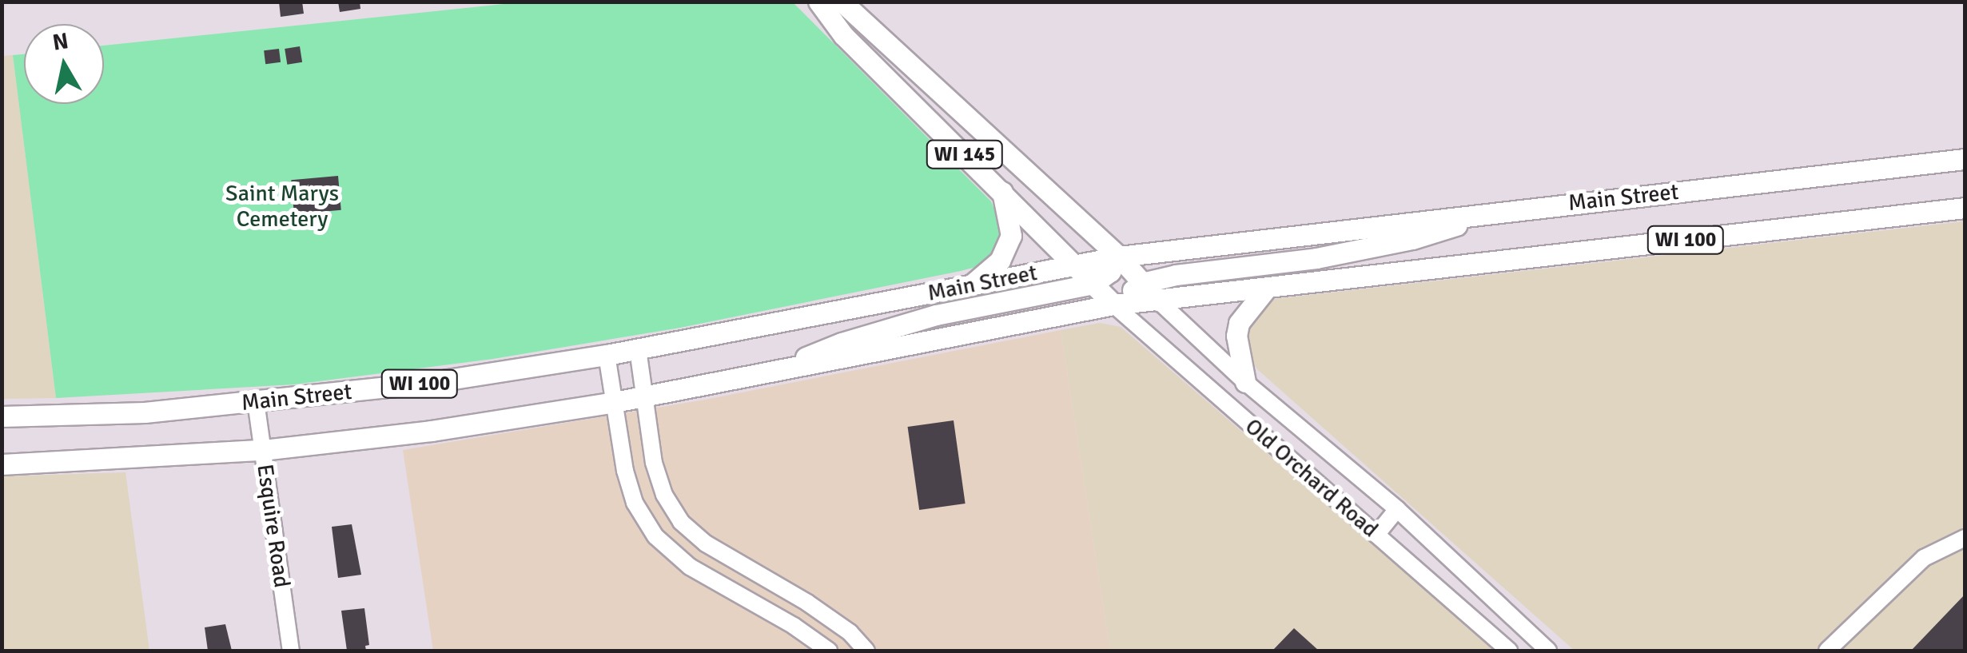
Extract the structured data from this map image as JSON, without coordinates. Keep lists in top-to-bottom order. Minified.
{"streets":{"main road":["WI 145","Main Street","WI 100"],"street":["Old Orchard Road","Esquire Road"]},"crossings":[["WI 145","Main Street"],["WI 145","WI 100"],["WI 145","Old Orchard Road"],["Main Street","Esquire Road"],["WI 100","Old Orchard Road"],["WI 100","Esquire Road"]],"parks":["Saint Marys Cemetery"],"north":"top"}
